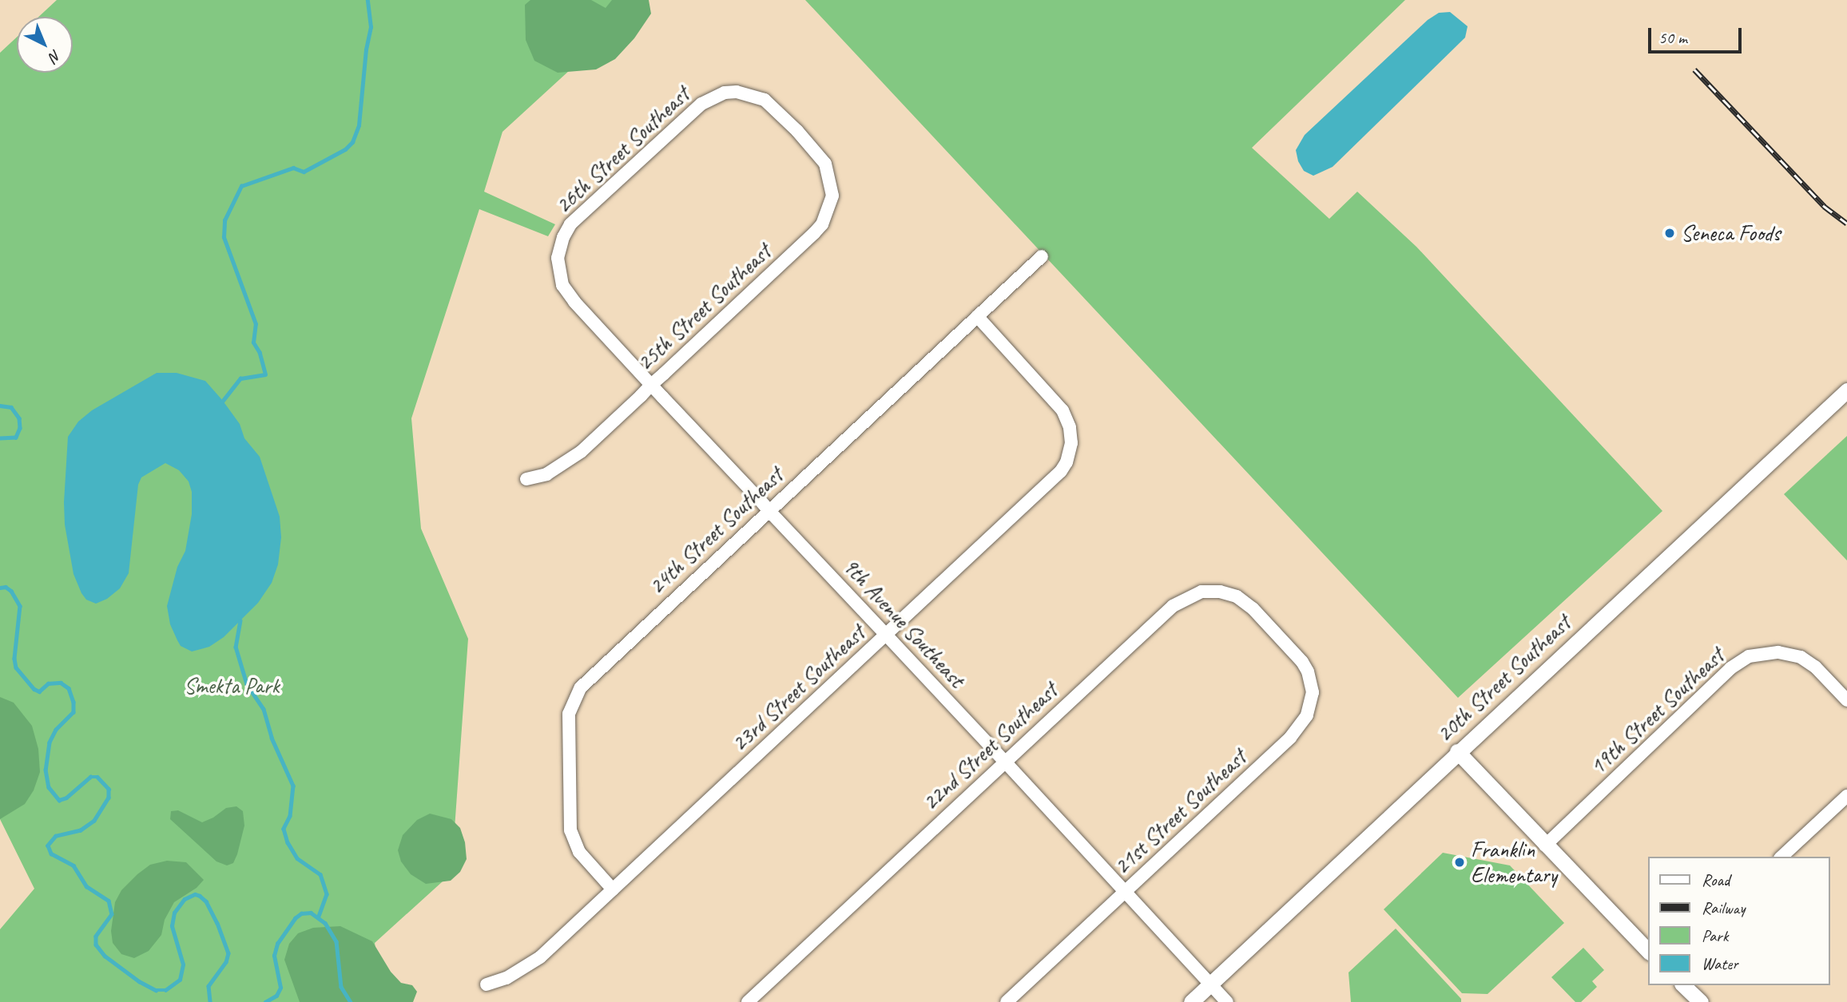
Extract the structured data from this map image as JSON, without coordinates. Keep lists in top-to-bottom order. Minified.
{"streets":{"street":["26th Street Southeast","25th Street Southeast","24th Street Southeast","9th Avenue Southeast","20th Street Southeast","23rd Street Southeast","19th Street Southeast","22nd Street Southeast","21st Street Southeast"]},"crossings":[["26th Street Southeast","25th Street Southeast"],["26th Street Southeast","9th Avenue Southeast"],["25th Street Southeast","9th Avenue Southeast"],["24th Street Southeast","9th Avenue Southeast"],["24th Street Southeast","23rd Street Southeast"],["9th Avenue Southeast","20th Street Southeast"],["9th Avenue Southeast","23rd Street Southeast"],["9th Avenue Southeast","22nd Street Southeast"],["9th Avenue Southeast","21st Street Southeast"],["22nd Street Southeast","21st Street Southeast"]],"parks":["Smekta Park"],"places":["Seneca Foods","Franklin Elementary"],"legend":["Road","Railway","Park","Water"],"scale_bar":"50 m","north":"bottom right"}
